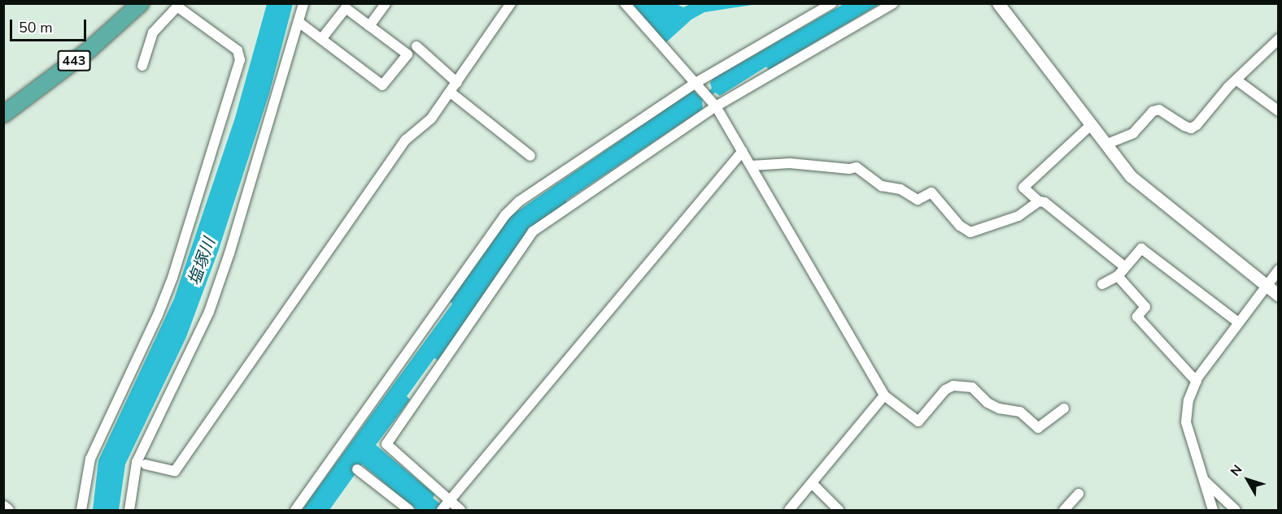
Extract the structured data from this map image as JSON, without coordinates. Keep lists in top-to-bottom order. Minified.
{"streets":{"highway":["443"]},"water":["塩塚川"],"scale_bar":"50 m","north":"top left"}
